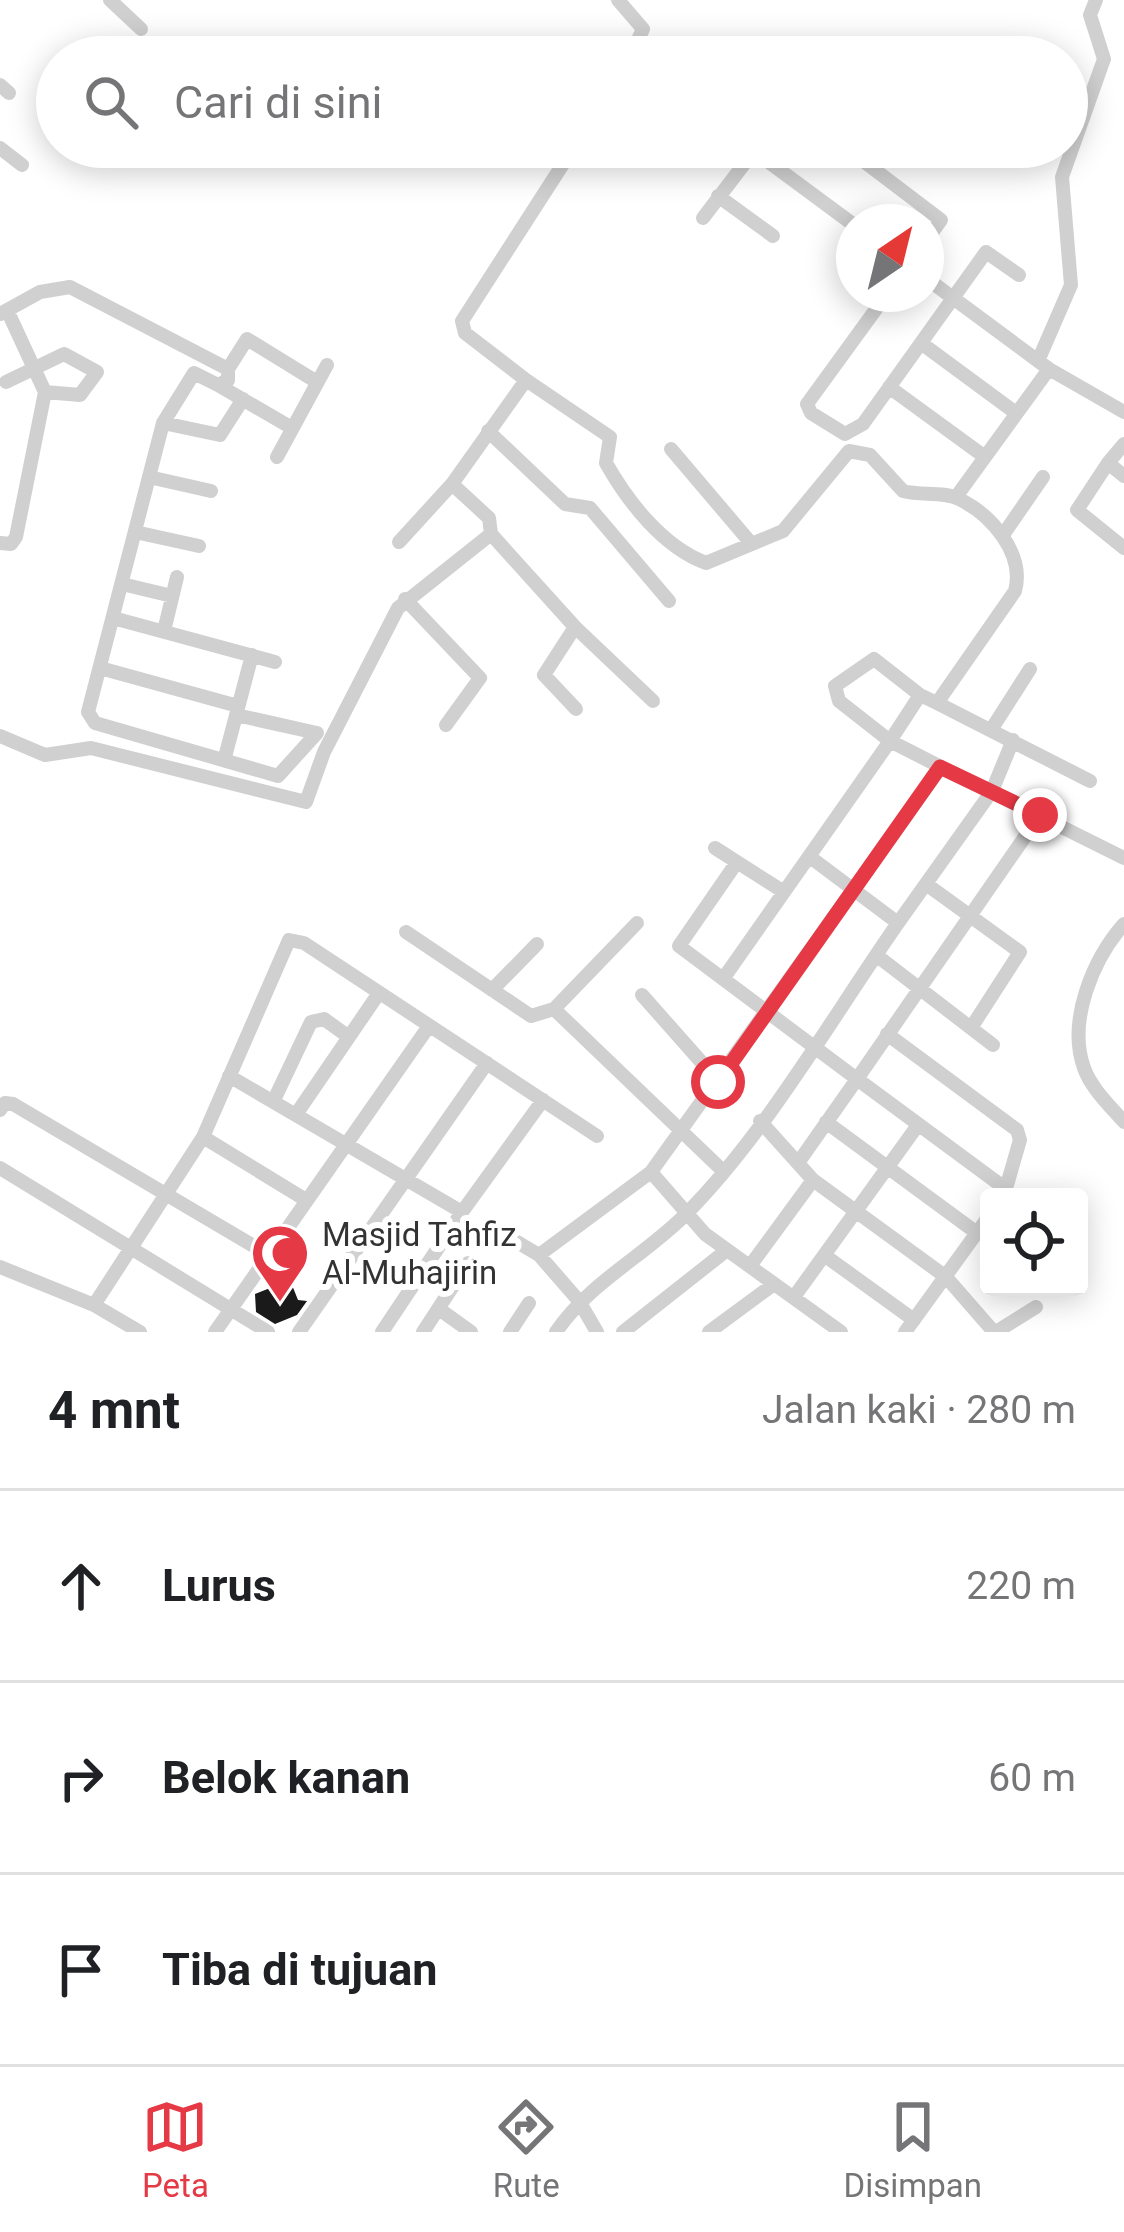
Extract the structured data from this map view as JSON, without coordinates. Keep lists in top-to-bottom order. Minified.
{"places":{"mosque":["Masjid Tahfiz Al-Muhajirin"]},"north":"top right","page":{"search":"Cari di sini","heading":["4 mnt","Jalan kaki · 280 m"],"list":[["Lurus","220 m"],["Belok kanan","60 m"],"Tiba di tujuan"],"nav":["Peta","Rute","Disimpan"]}}
